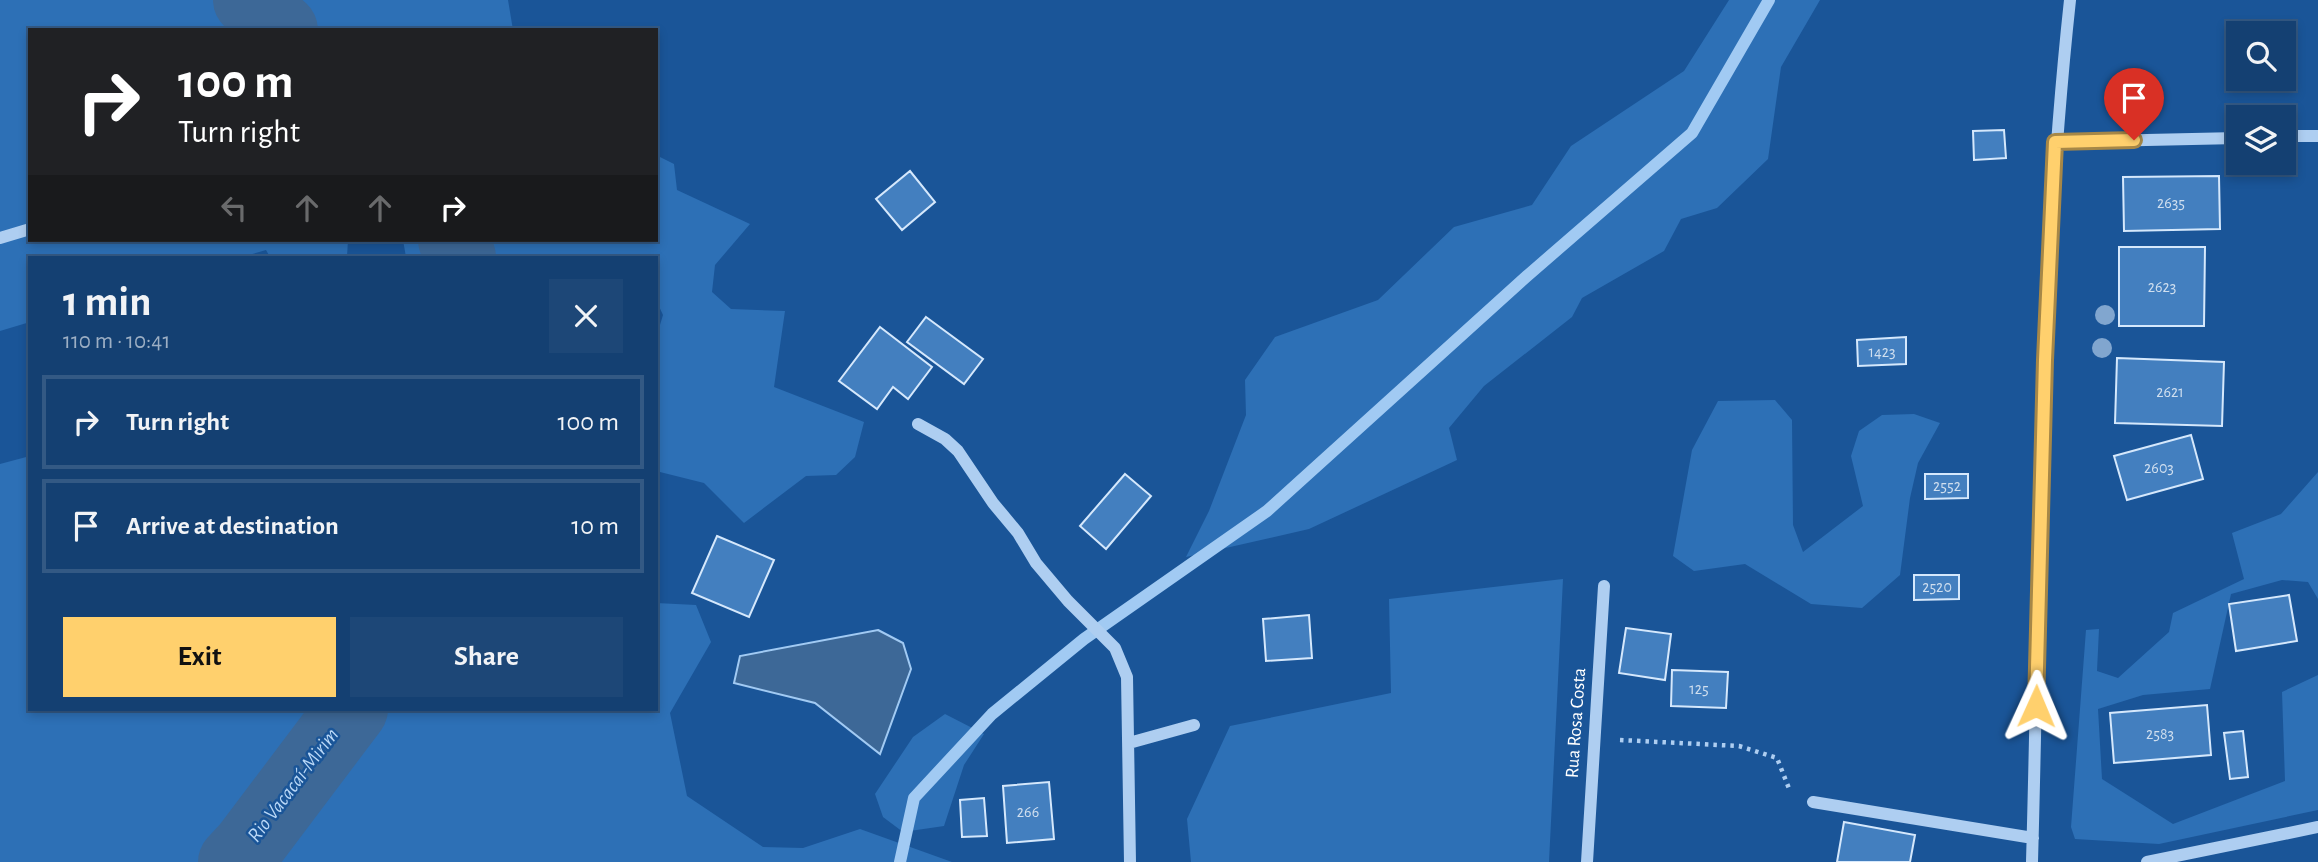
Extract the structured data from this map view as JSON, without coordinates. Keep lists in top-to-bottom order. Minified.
{"streets":{"street":["Rua Rosa Costa"]},"water":["Rio Vacacaí-Mirim"],"house_numbers":["2635","2623","1423","2621","2603","2552","2520","125","2583","266"],"page":{"turn":["100 m","Turn right"],"heading":["1 min","110 m · 10:41"],"list":[{"name":"Turn right","value":"100 m"},{"name":"Arrive at destination","value":"10 m"}],"buttons":["Exit","Share"]}}
